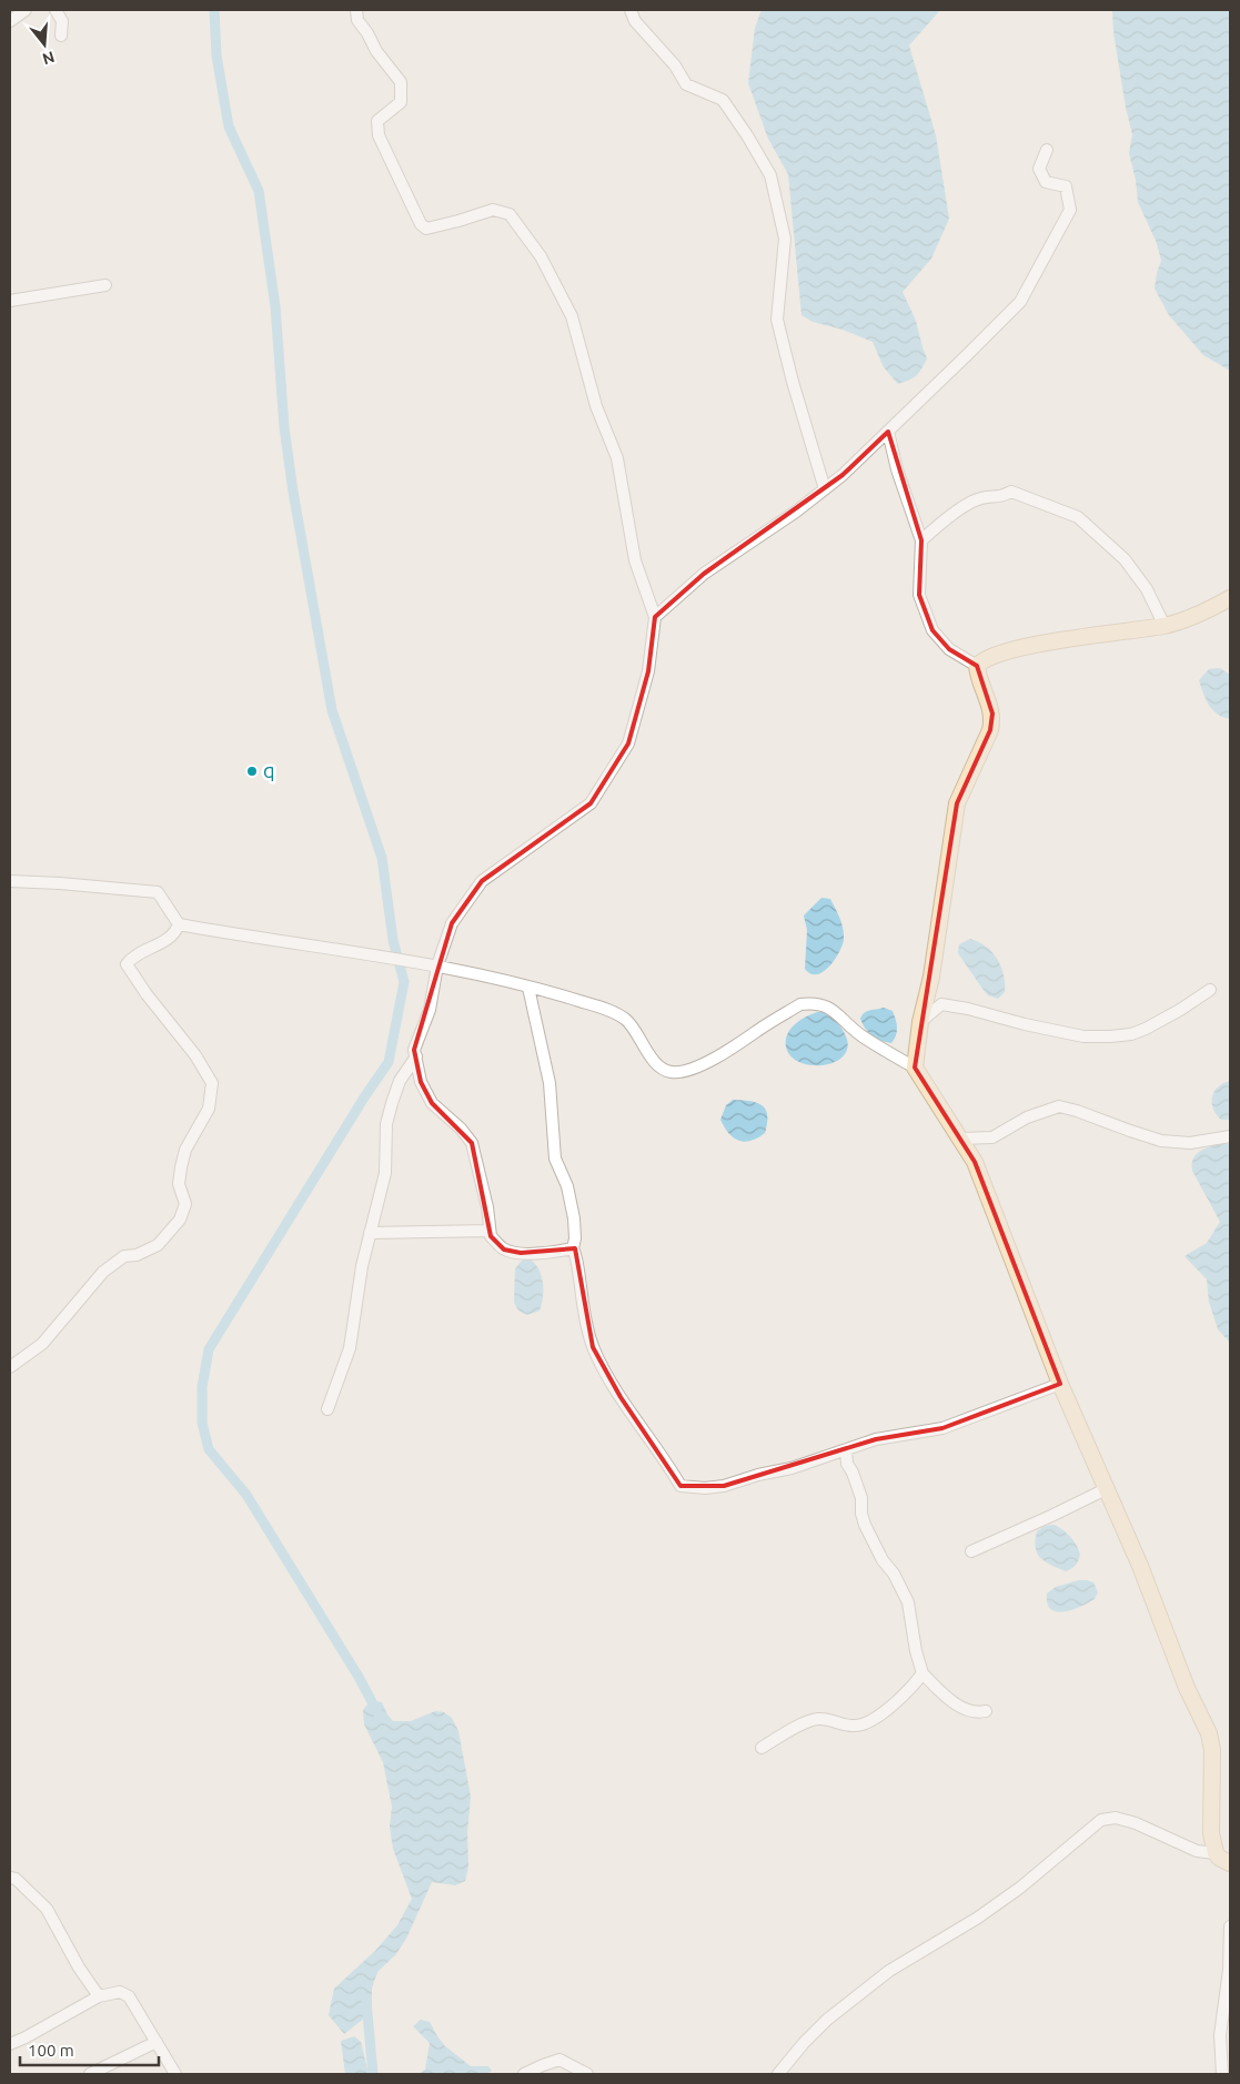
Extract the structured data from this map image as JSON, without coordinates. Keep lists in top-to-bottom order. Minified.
{"places":["q"],"scale_bar":"100 m","north":"bottom"}
